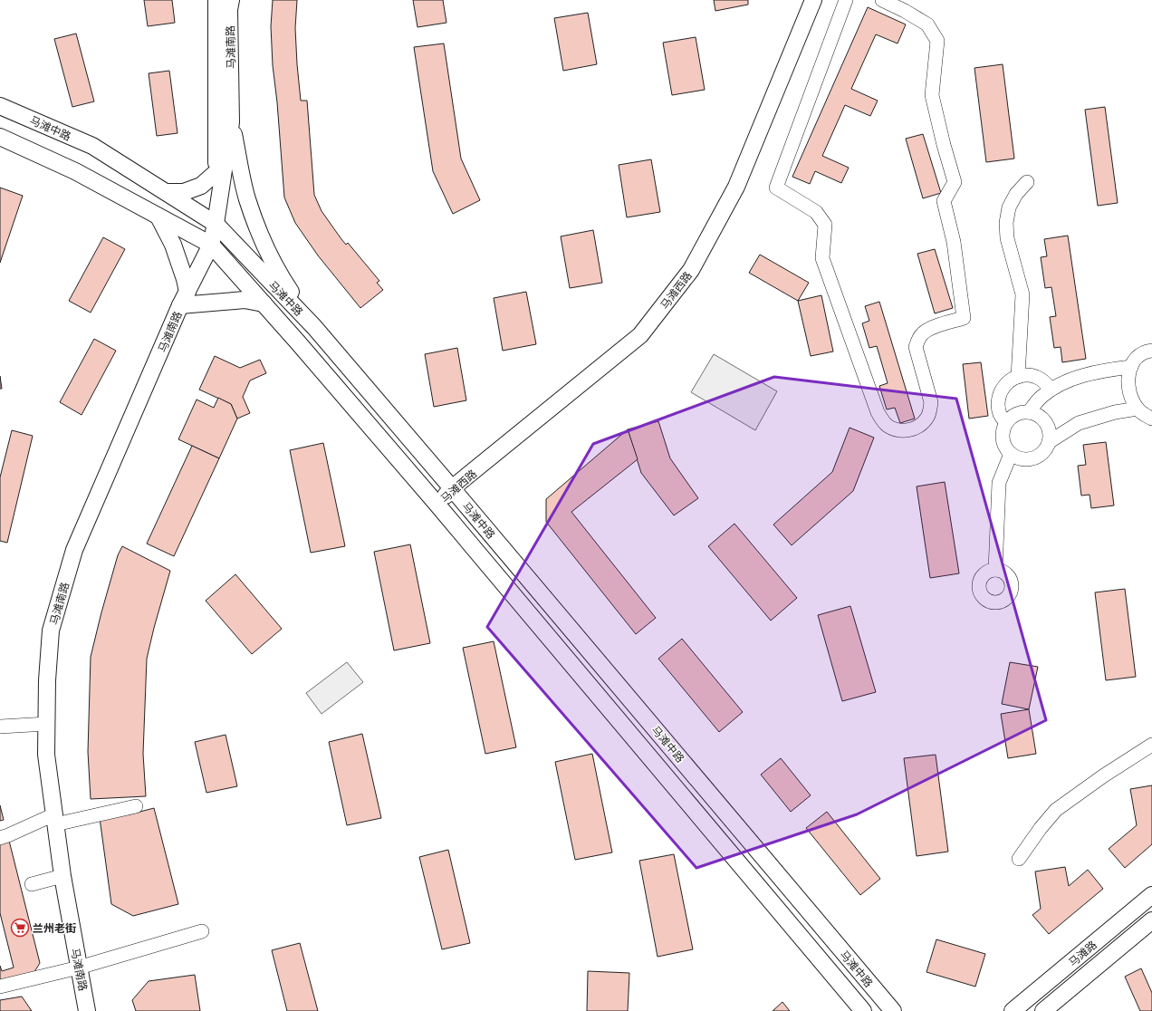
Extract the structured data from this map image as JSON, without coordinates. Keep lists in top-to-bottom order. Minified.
{"streets":{"main road":["马滩南路","马滩中路","马滩西路","马滩路"]},"crossings":[["马滩南路","马滩中路"],["马滩中路","马滩西路"]],"places":{"supermarket":["兰州老街"]}}
